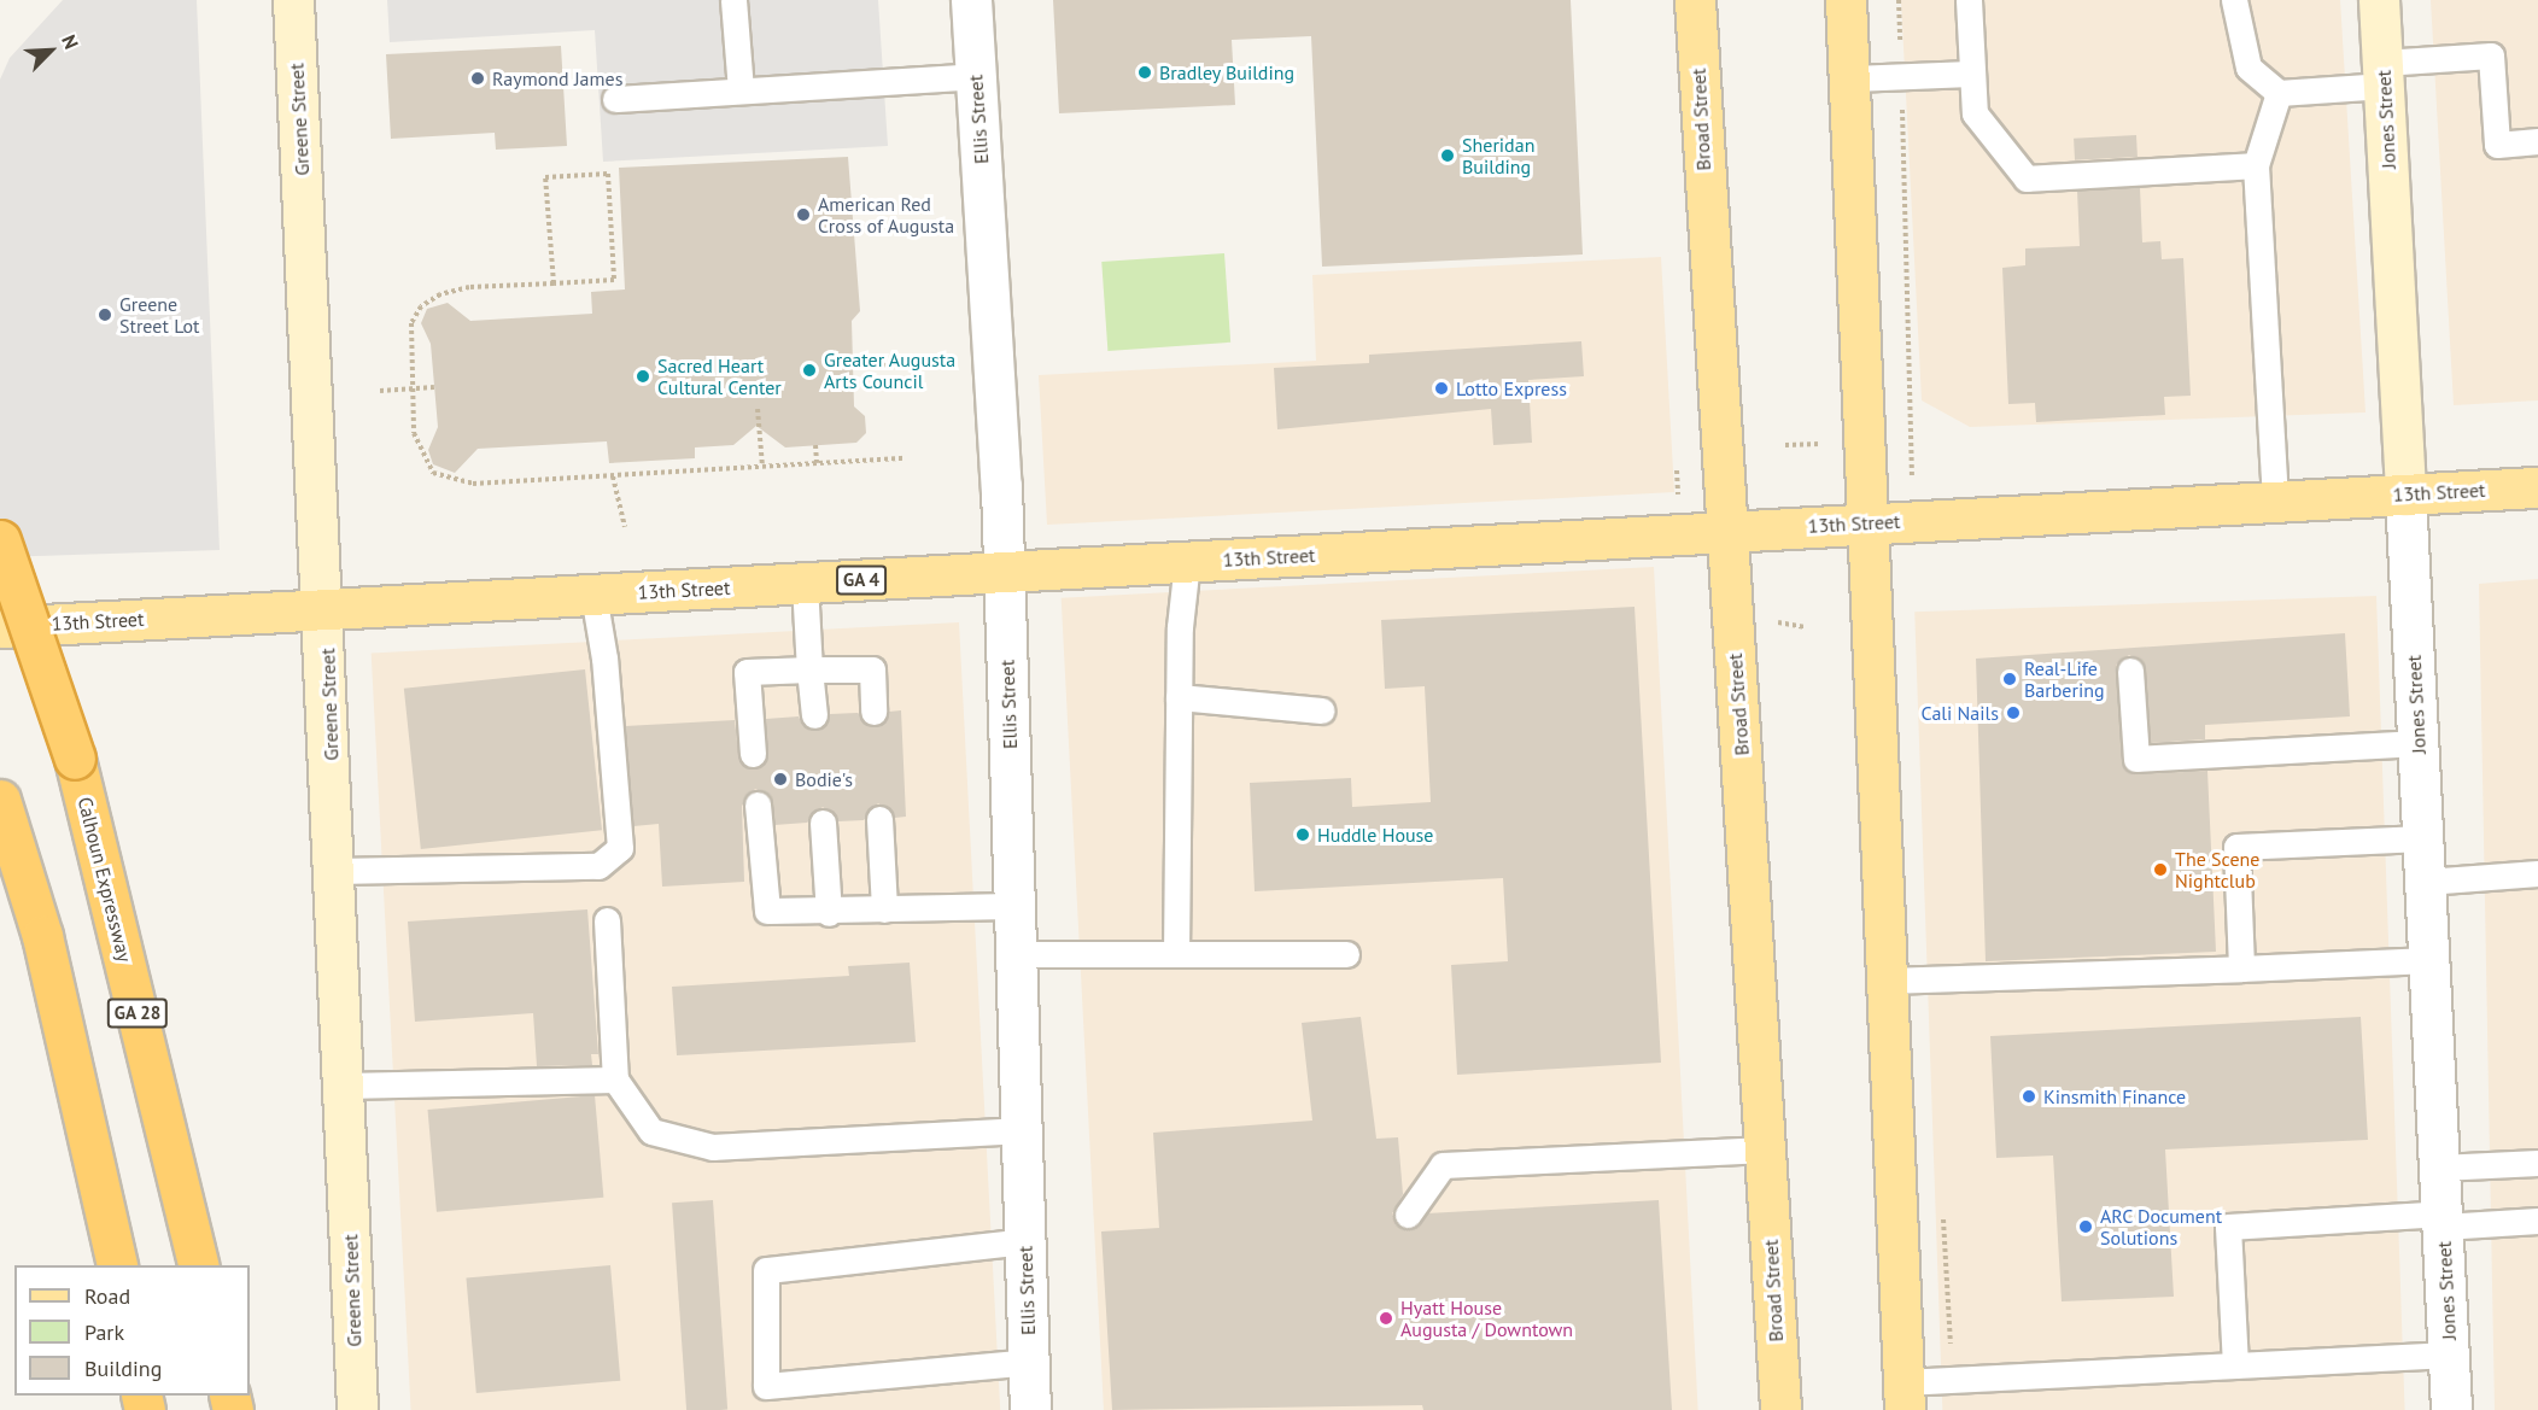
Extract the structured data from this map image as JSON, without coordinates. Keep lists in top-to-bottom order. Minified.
{"streets":{"highway":["Calhoun Expressway","GA 28"],"main road":["Greene Street","Broad Street","Jones Street","13th Street","GA 4"],"street":["Ellis Street"]},"crossings":[["Greene Street","13th Street"],["Ellis Street","13th Street"],["Broad Street","13th Street"],["Jones Street","13th Street"]],"places":["Bradley Building","Raymond James","Sheridan Building","American Red Cross of Augusta","Greene Street Lot","Greater Augusta Arts Council","Sacred Heart Cultural Center","Lotto Express","Real-Life Barbering","Cali Nails","Bodie's","Huddle House","The Scene Nightclub","Kinsmith Finance","ARC Document Solutions","Hyatt House Augusta / Downtown"],"legend":["Road","Park","Building"],"north":"top right"}
